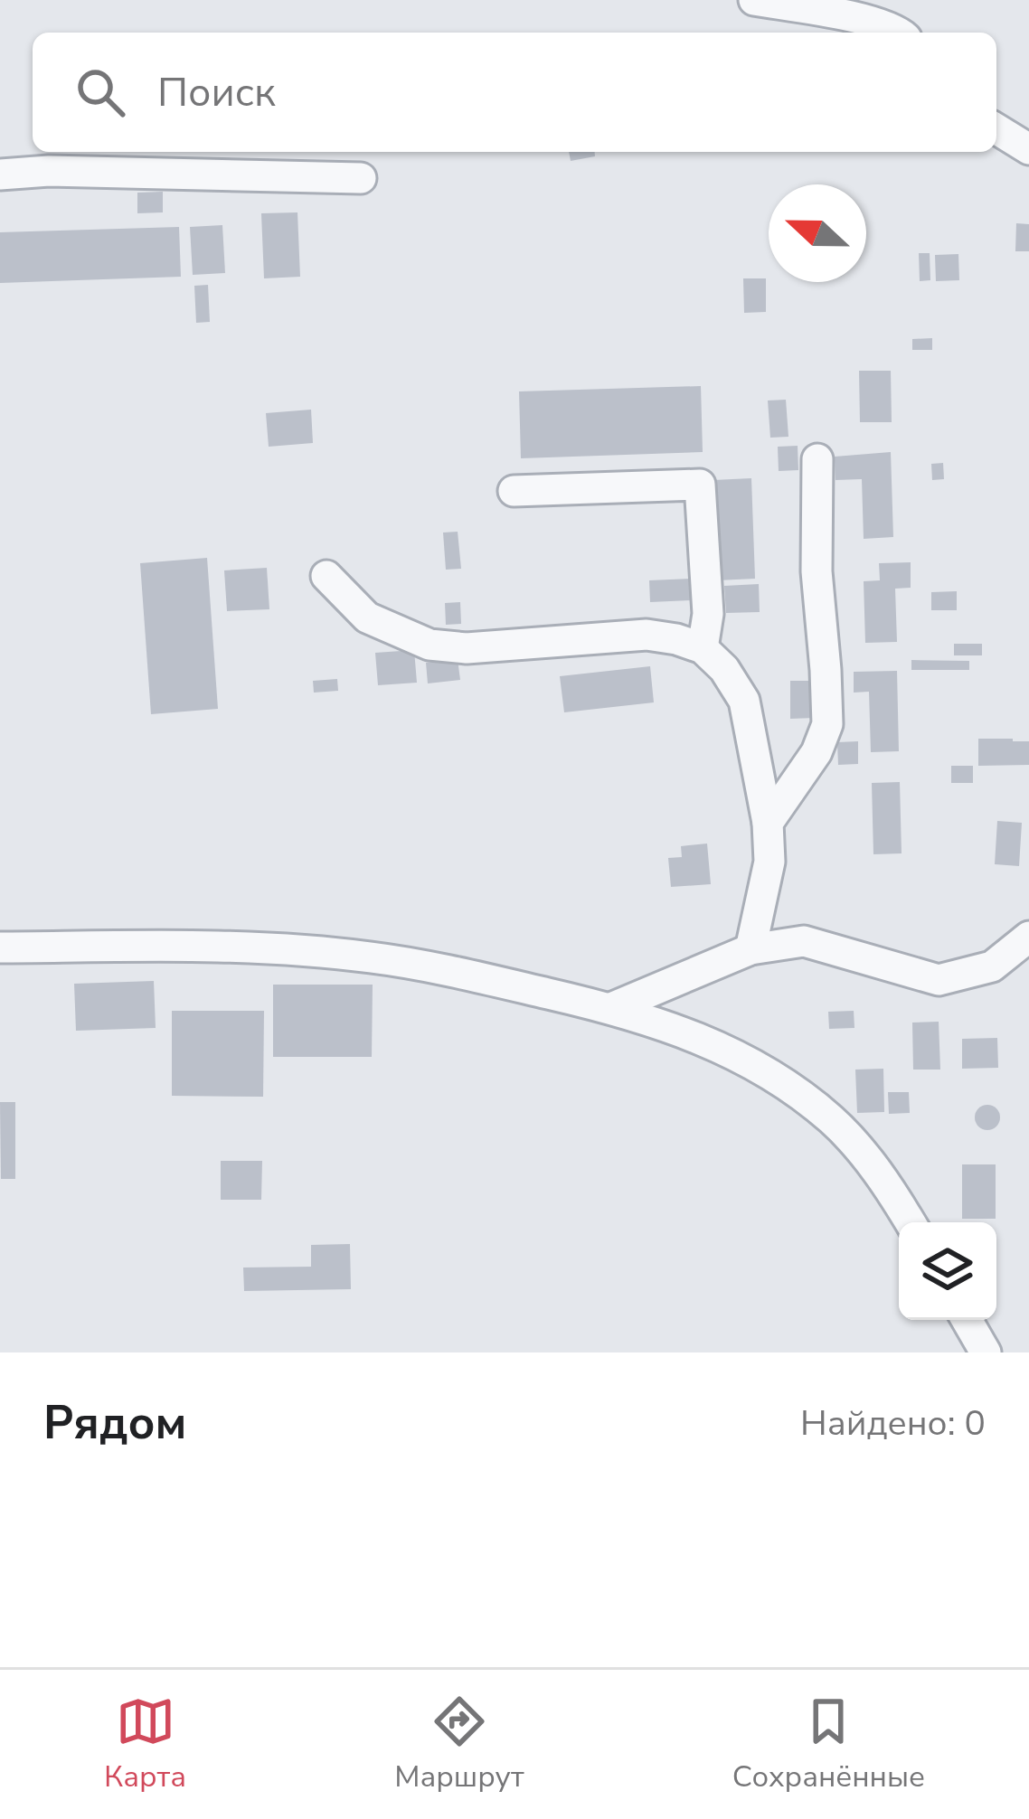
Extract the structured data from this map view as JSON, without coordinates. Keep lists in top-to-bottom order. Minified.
{"north":"left","page":{"search":"Поиск","heading":["Рядом","Найдено: 0"],"nav":["Карта","Маршрут","Сохранённые"]}}
